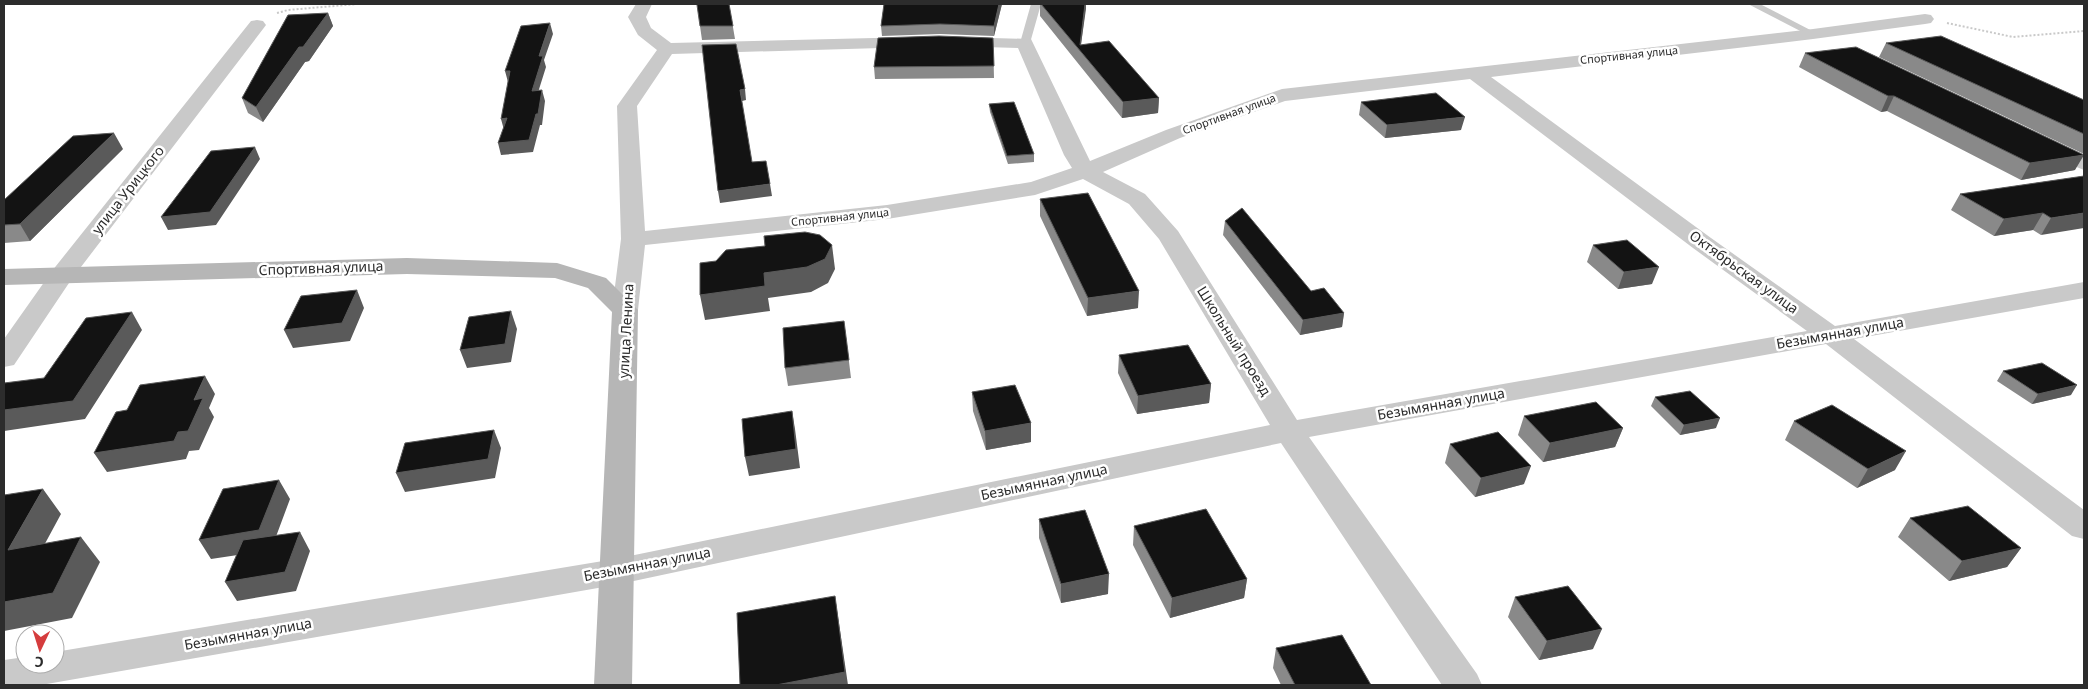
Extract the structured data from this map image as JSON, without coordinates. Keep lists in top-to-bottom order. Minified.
{"streets":{"street":["Спортивная улица","улица Урицкого","Октябрьская улица","улица Ленина","Безымянная улица","Школьный проезд"]},"crossings":[["Спортивная улица","улица Урицкого"],["Спортивная улица","Октябрьская улица"],["Спортивная улица","улица Ленина"],["Спортивная улица","Школьный проезд"],["Октябрьская улица","Безымянная улица"],["улица Ленина","Безымянная улица"],["Безымянная улица","Школьный проезд"]],"north":"bottom"}
